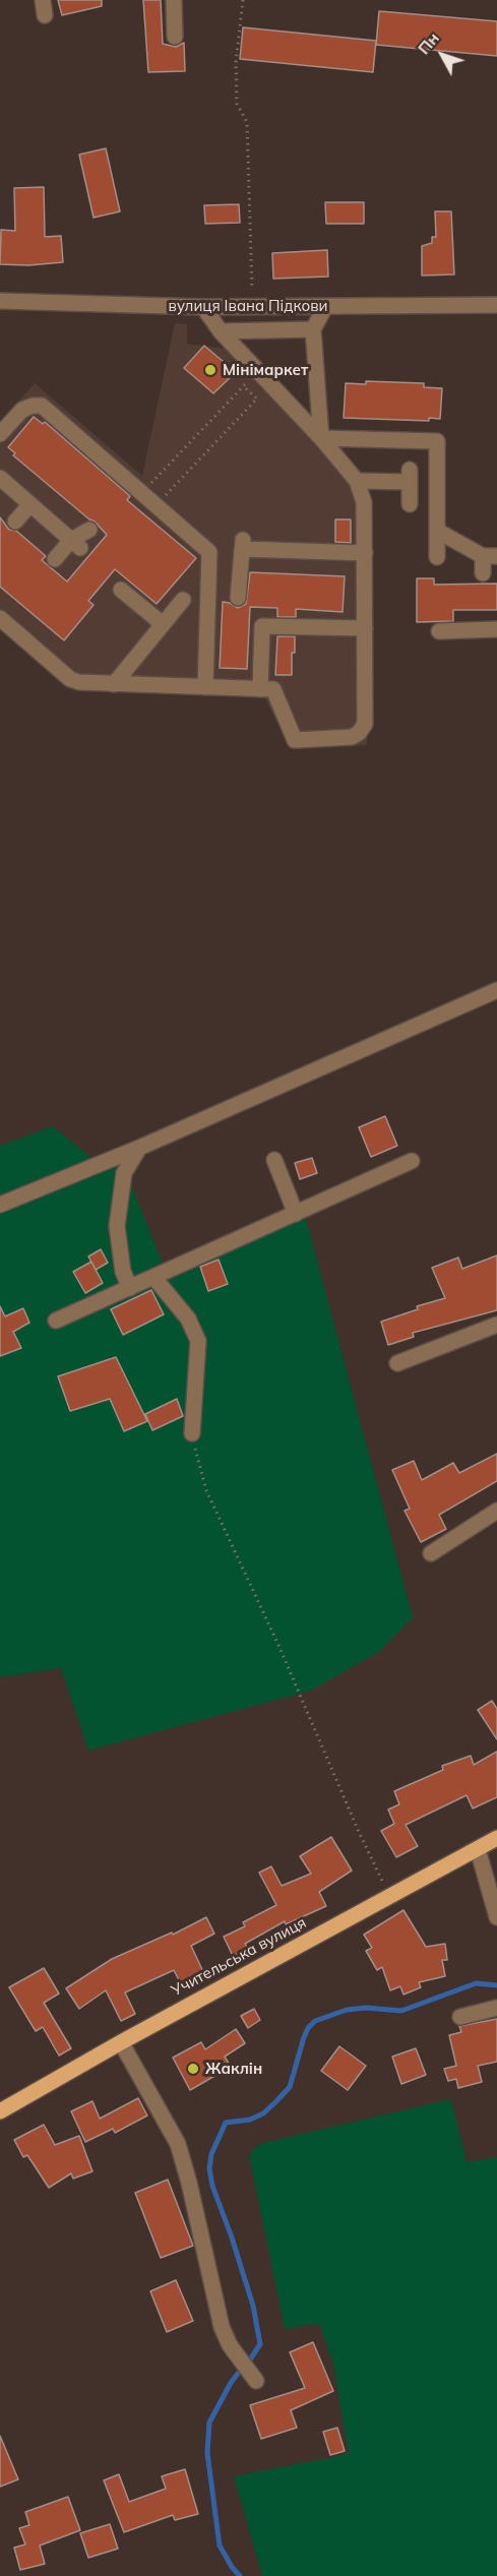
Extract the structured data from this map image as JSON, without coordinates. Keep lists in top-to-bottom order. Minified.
{"streets":{"main road":["Учительська вулиця"],"street":["вулиця Івана Підкови"]},"places":["Мінімаркет","Жаклін"],"north":"top left"}
